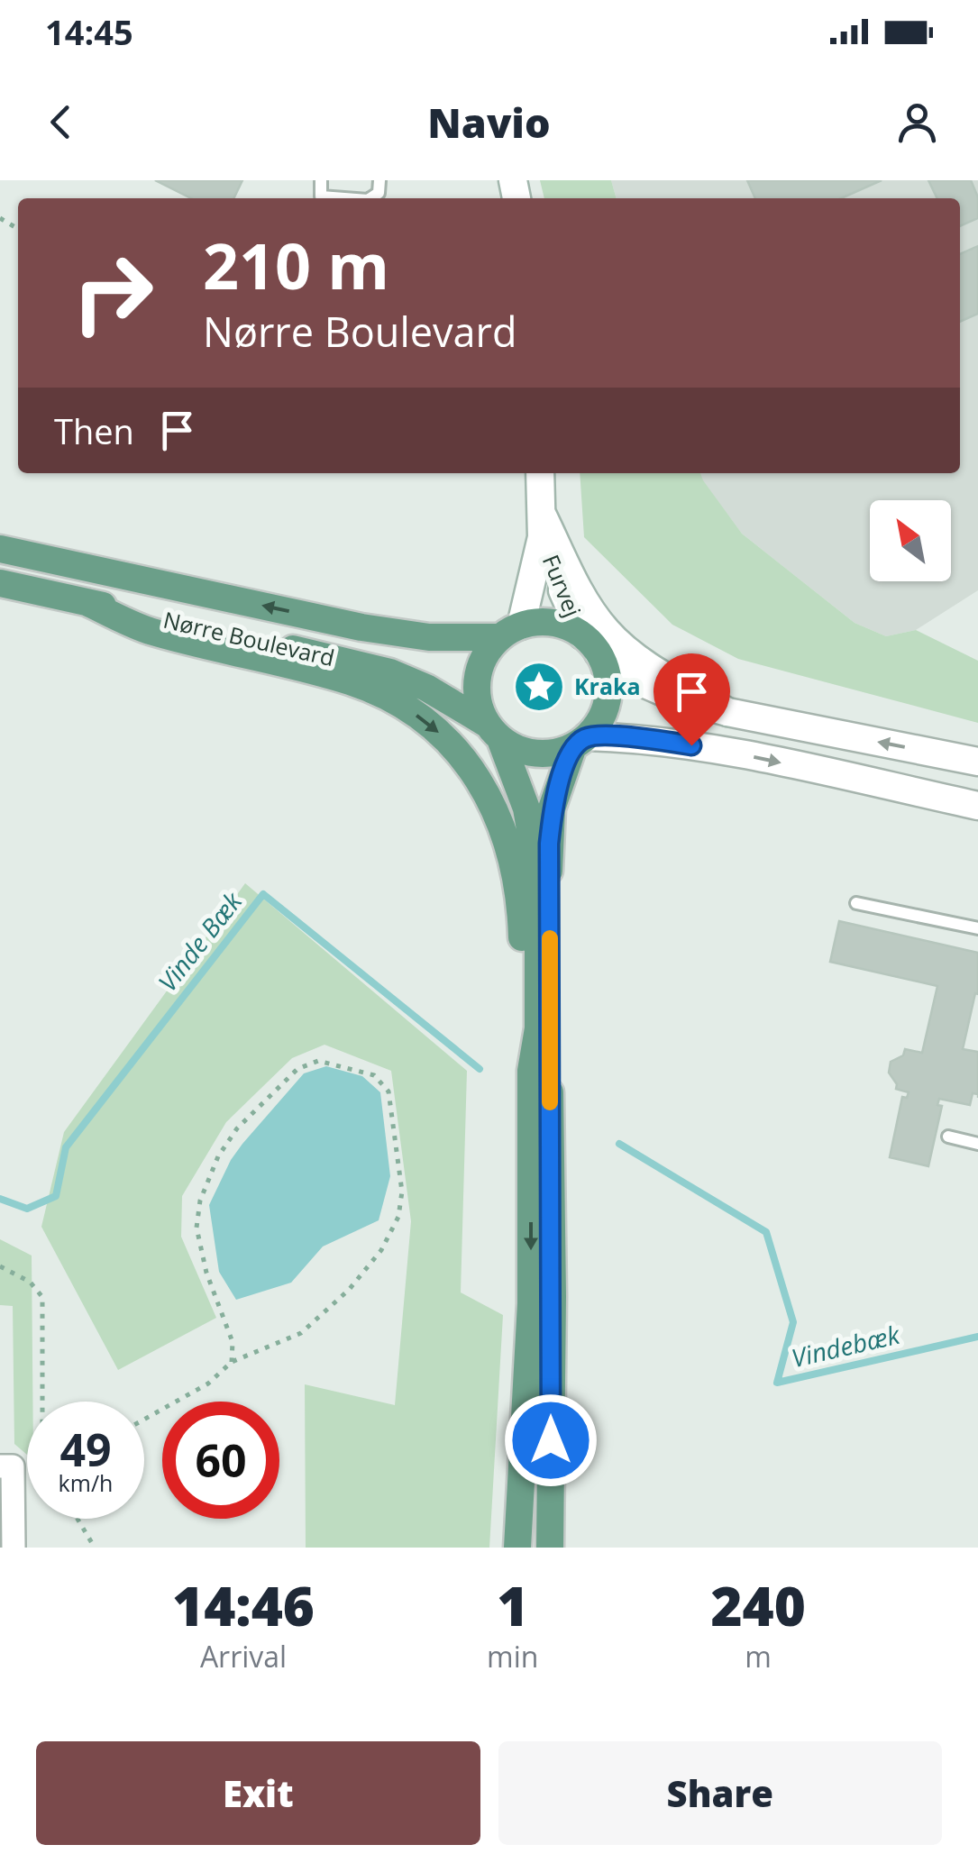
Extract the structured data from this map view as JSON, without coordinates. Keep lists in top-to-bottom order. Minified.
{"streets":{"main road":["Nørre Boulevard"],"street":["Furvej"]},"crossings":[["Furvej","Nørre Boulevard"]],"water":["Vinde Bæk","Vindebæk"],"places":{"place":["Kraka"]},"north":"top left","page":{"status":"14:45","header":"Navio","turn":["210 m","Nørre Boulevard"],"then":"Then","speed":"49 km/h","limit":"60","eta":["14:46","Arrival","1","min","240","m"],"buttons":["Exit","Share"]}}
